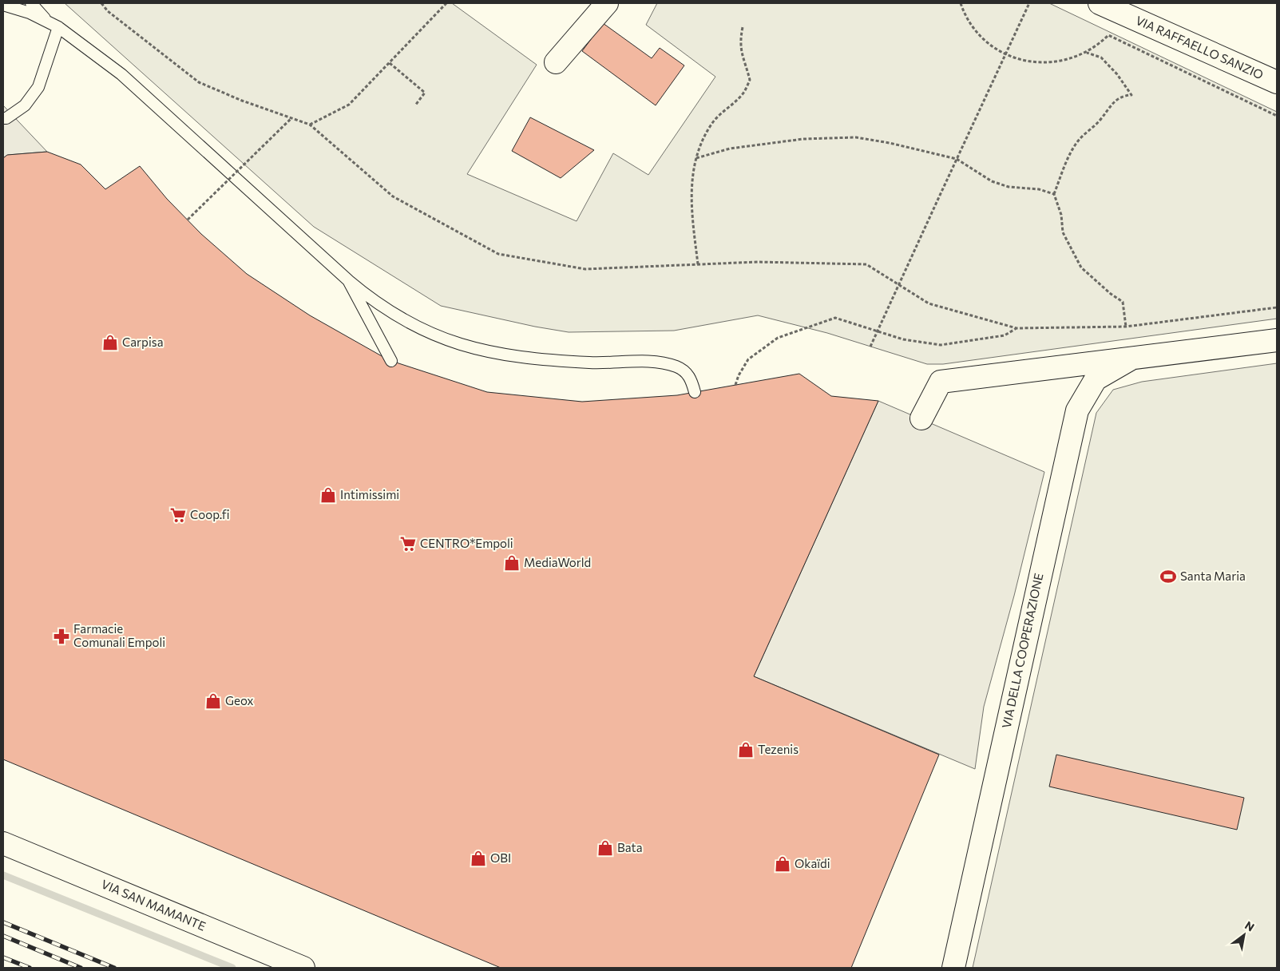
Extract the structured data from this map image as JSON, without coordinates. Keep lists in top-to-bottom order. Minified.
{"streets":{"street":["VIA RAFFAELLO SANZIO","VIA DELLA COOPERAZIONE","VIA SAN MAMANTE"]},"places":{"shop":["Carpisa","Intimissimi","MediaWorld","Geox","Tezenis","Bata","OBI","Okaïdi"],"supermarket":["Coop.fi","CENTRO*Empoli"],"sports":["Santa Maria"],"pharmacy":["Farmacie Comunali Empoli"]},"north":"top right"}
